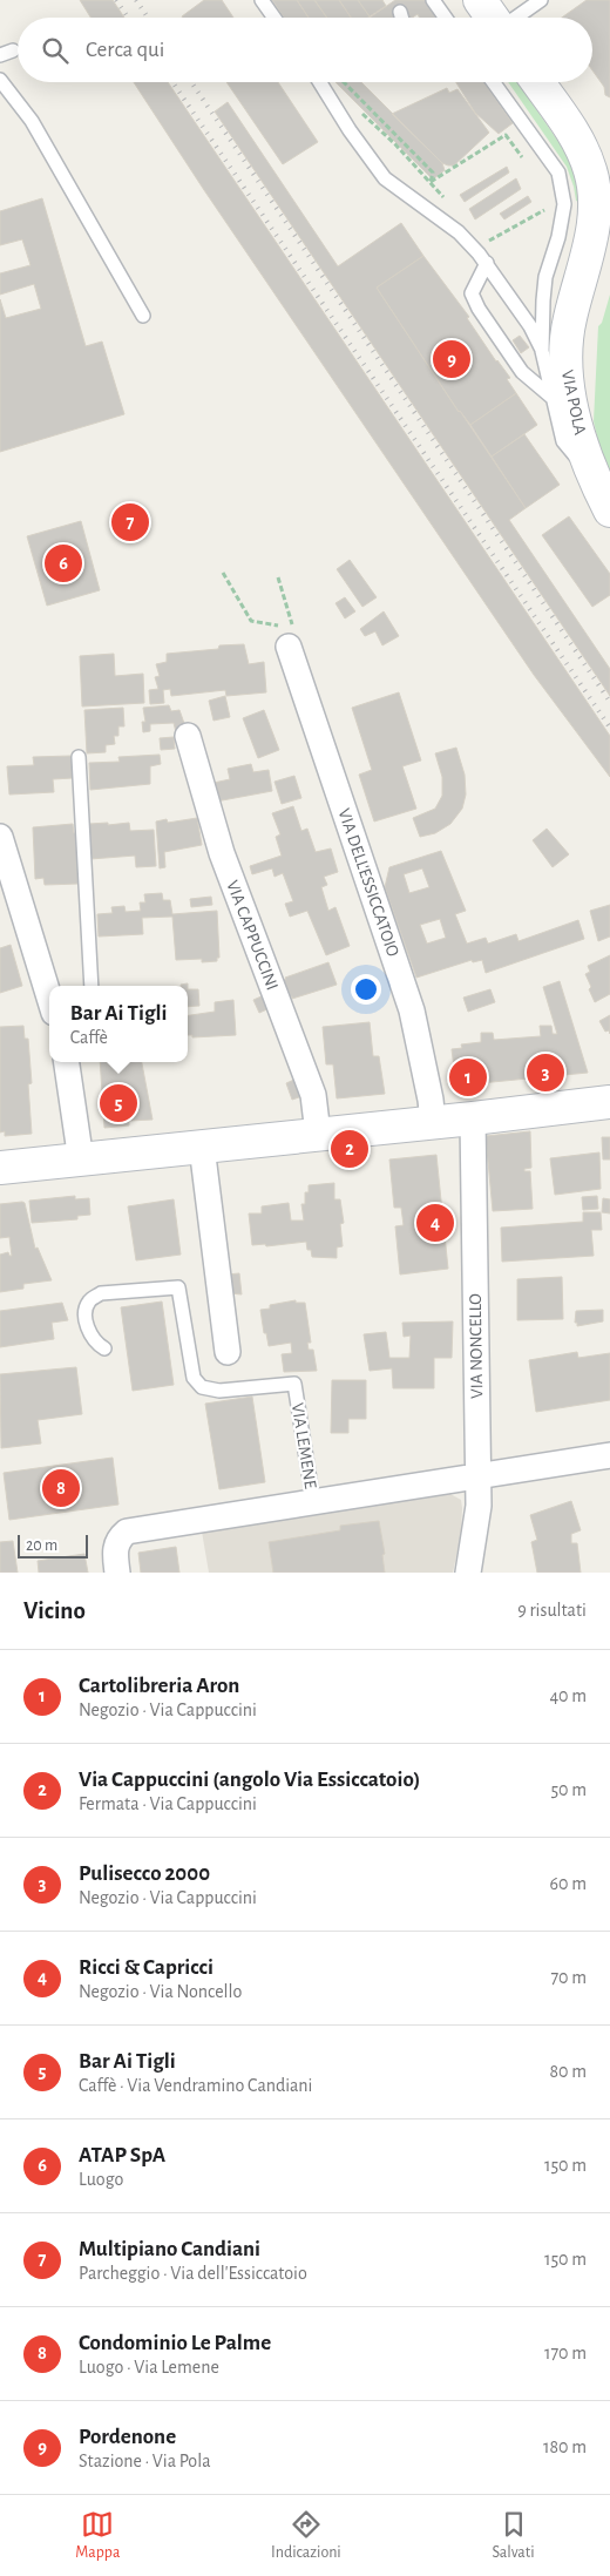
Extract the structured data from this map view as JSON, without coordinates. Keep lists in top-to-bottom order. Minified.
{"streets":{"main road":["VIA POLA"],"street":["VIA DELL'ESSICCATOIO","VIA CAPPUCCINI","VIA NONCELLO","VIA LEMENE"]},"crossings":[["VIA NONCELLO","VIA LEMENE"]],"scale_bar":"20 m","page":{"search":"Cerca qui","pins":["9","7","6","3","1","5","2","4","8"],"popup":["Bar Ai Tigli","Caffè"],"scale":"20 m","heading":["Vicino","9 risultati"],"list":[{"mark":"1","name":"Cartolibreria Aron","note":"Negozio · Via Cappuccini","value":"40 m"},{"mark":"2","name":"Via Cappuccini (angolo Via Essiccatoio)","note":"Fermata · Via Cappuccini","value":"50 m"},{"mark":"3","name":"Pulisecco 2000","note":"Negozio · Via Cappuccini","value":"60 m"},{"mark":"4","name":"Ricci & Capricci","note":"Negozio · Via Noncello","value":"70 m"},{"mark":"5","name":"Bar Ai Tigli","note":"Caffè · Via Vendramino Candiani","value":"80 m"},{"mark":"6","name":"ATAP SpA","note":"Luogo","value":"150 m"},{"mark":"7","name":"Multipiano Candiani","note":"Parcheggio · Via dell'Essiccatoio","value":"150 m"},{"mark":"8","name":"Condominio Le Palme","note":"Luogo · Via Lemene","value":"170 m"},{"mark":"9","name":"Pordenone","note":"Stazione · Via Pola","value":"180 m"}],"nav":["Mappa","Indicazioni","Salvati"]}}
